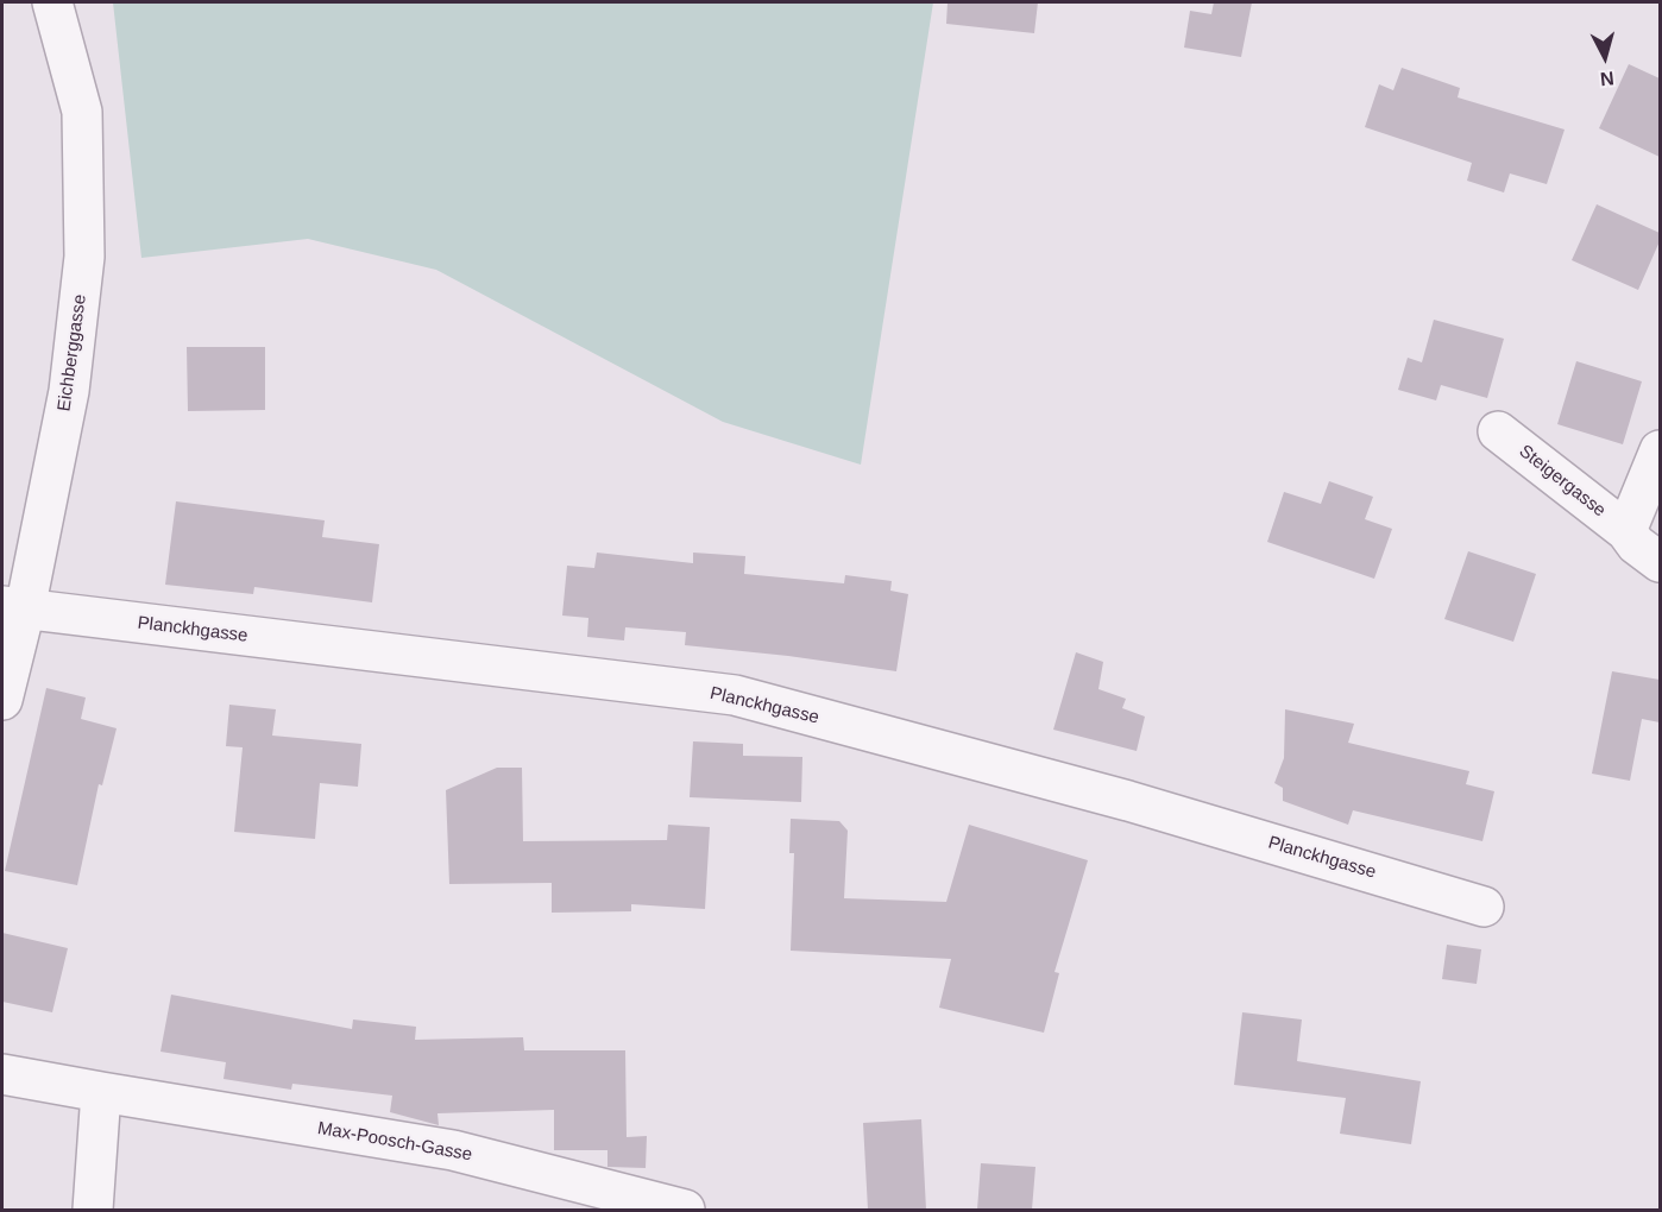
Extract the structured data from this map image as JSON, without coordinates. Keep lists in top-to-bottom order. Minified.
{"streets":{"street":["Eichberggasse","Steigergasse","Planckhgasse","Max-Poosch-Gasse"]},"crossings":[["Eichberggasse","Planckhgasse"]],"north":"bottom"}
